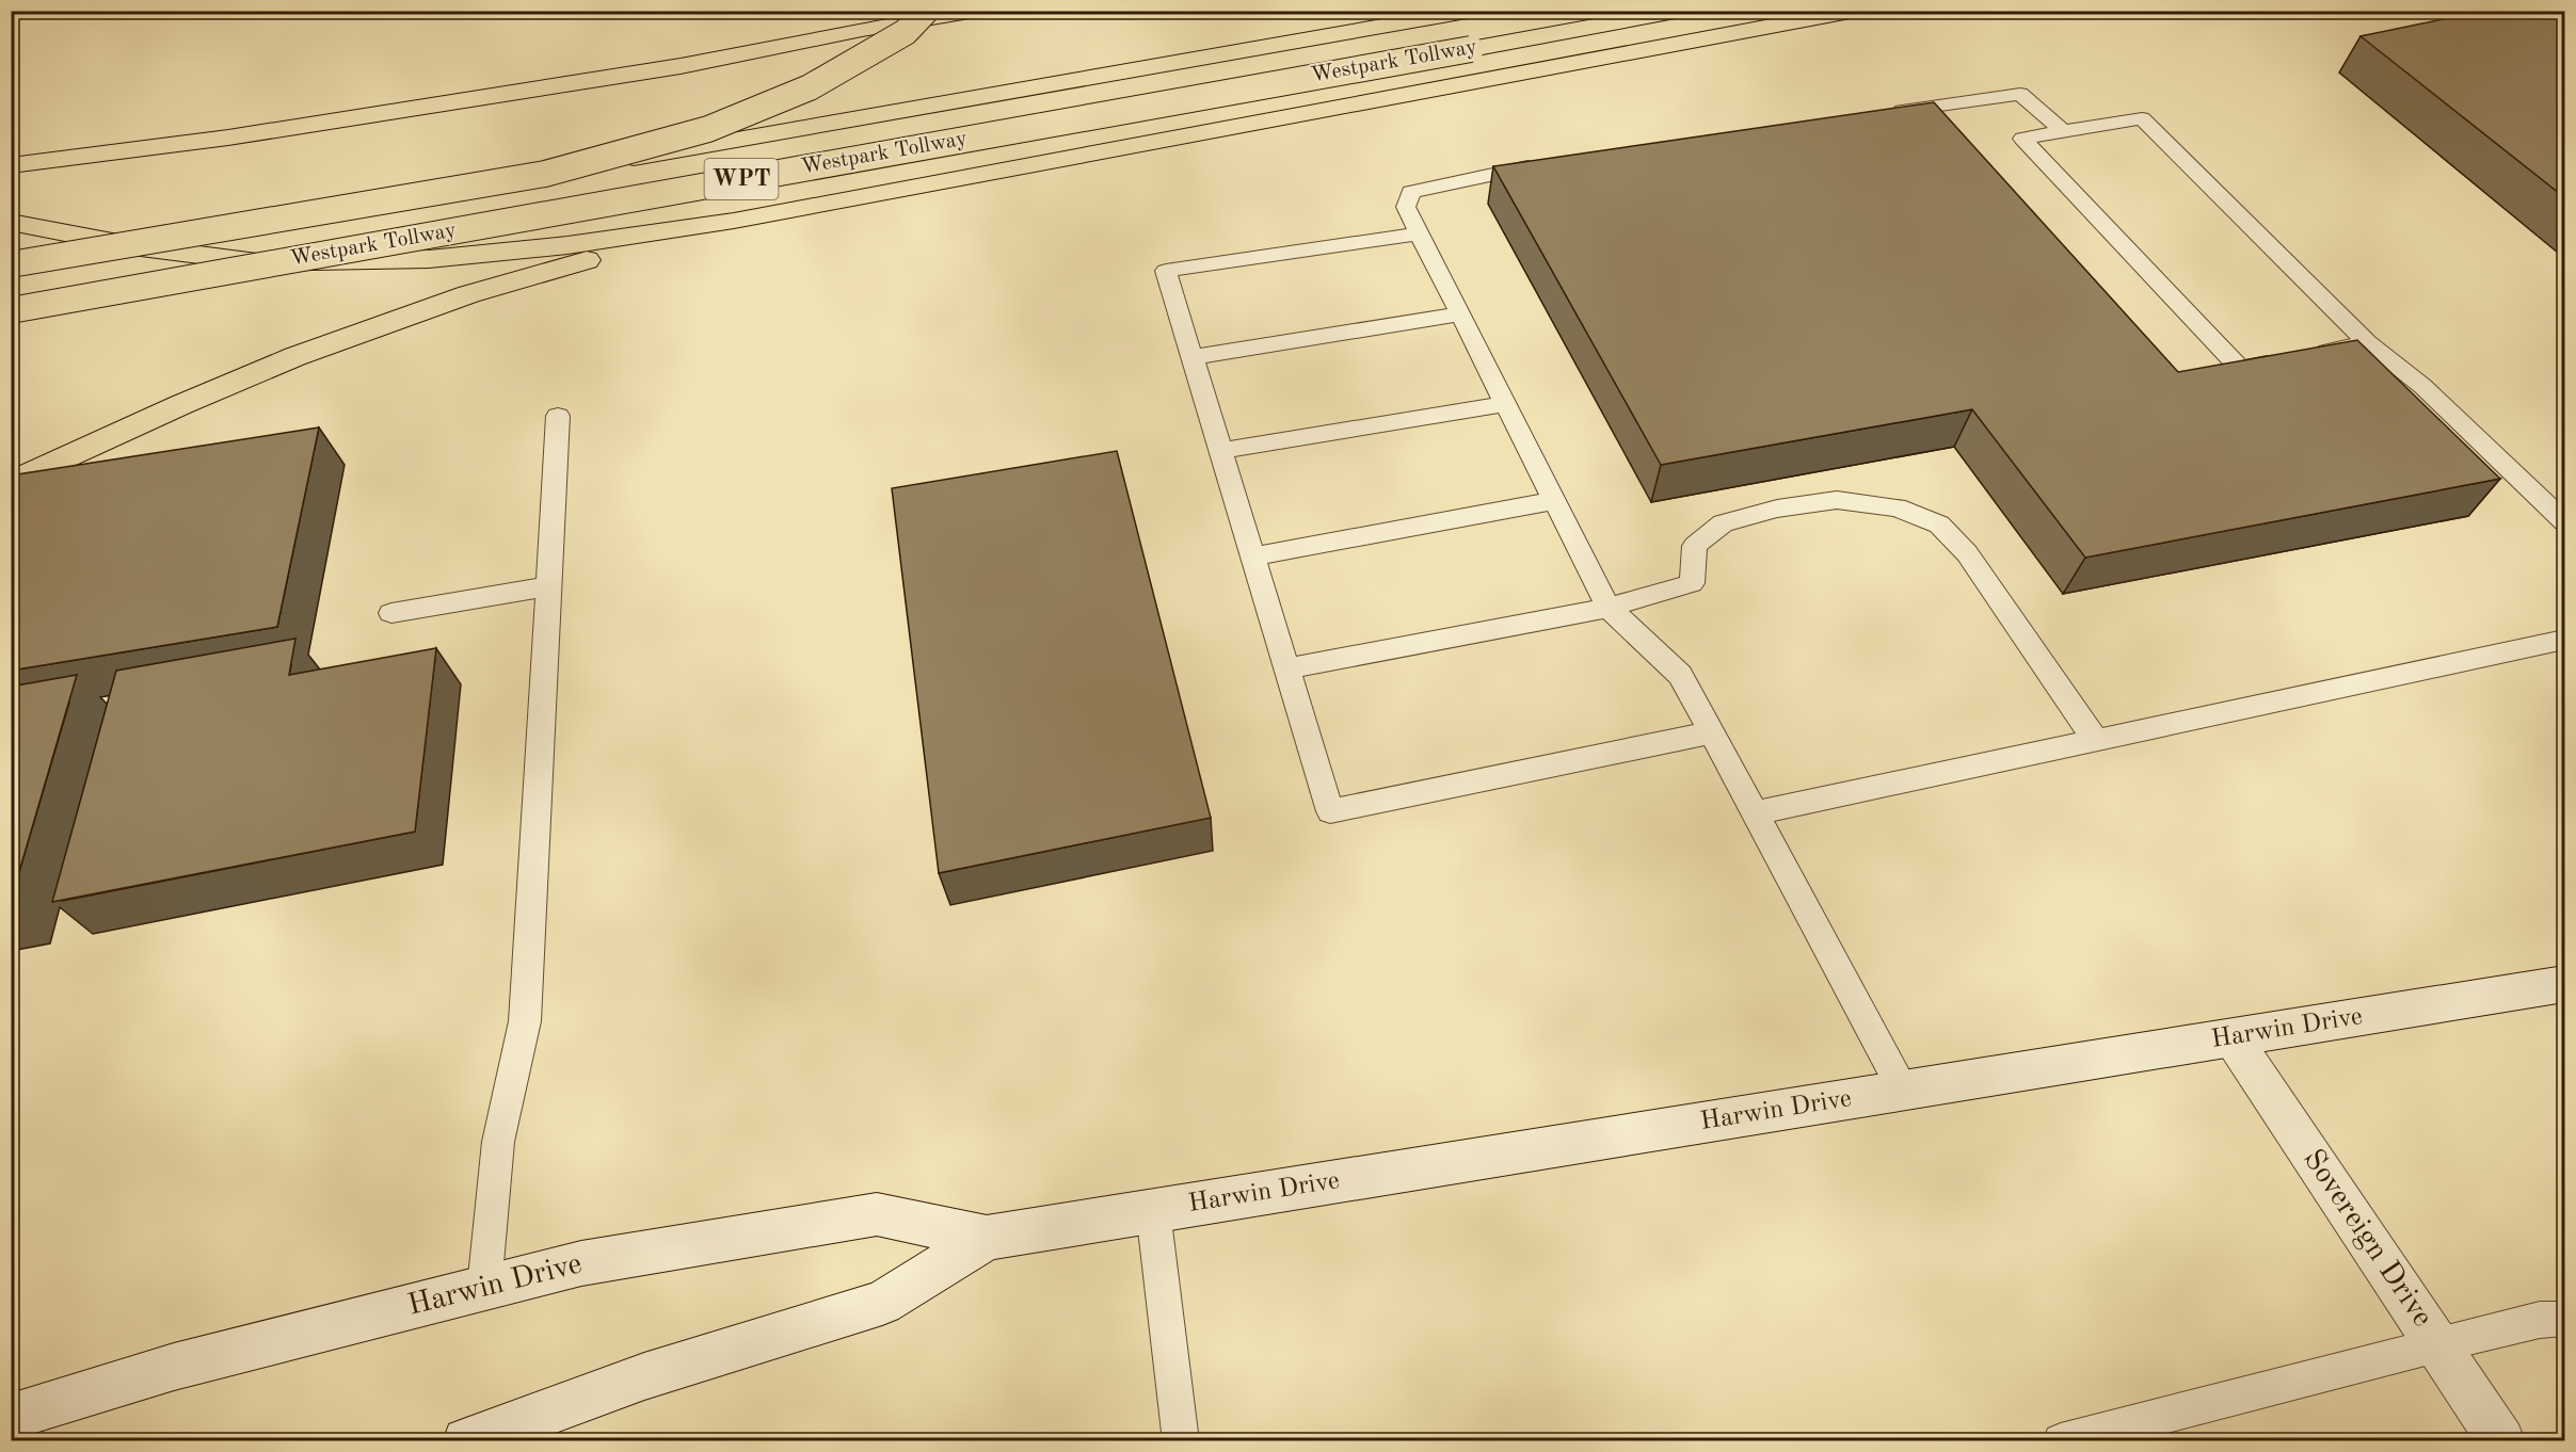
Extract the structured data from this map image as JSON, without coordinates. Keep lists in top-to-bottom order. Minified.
{"streets":{"highway":["Westpark Tollway","WPT"],"main road":["Harwin Drive","Sovereign Drive"]},"crossings":[["Harwin Drive","Sovereign Drive"]]}
